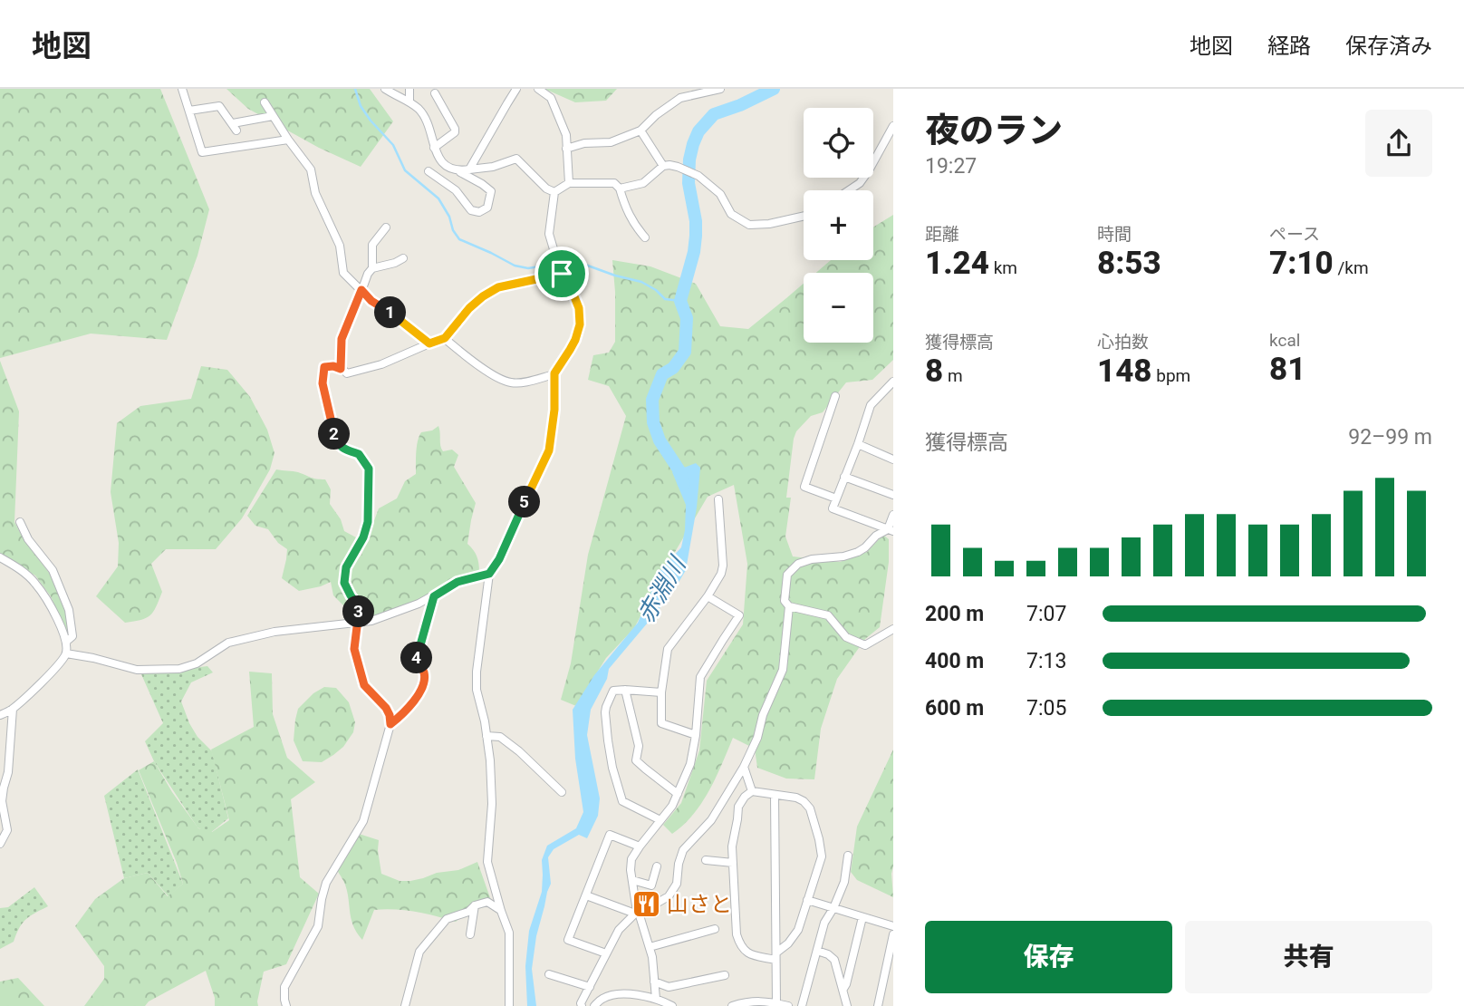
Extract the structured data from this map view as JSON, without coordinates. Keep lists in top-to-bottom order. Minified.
{"water":["赤淵川"],"places":{"restaurant":["山さと"]},"page":{"header":"地図","nav":["地図","経路","保存済み"],"heading":["夜のラン","19:27"],"map_buttons":["+","−"],"stats":[["距離","1.24 km"],["時間","8:53"],["ペース","7:10 /km"],["獲得標高","8 m"],["心拍数","148 bpm"],["kcal","81"]],"pins":["1","2","5","3","4"],"chart":["獲得標高","92–99 m"],"list":[{"name":"200 m","note":"7:07"},{"name":"400 m","note":"7:13"},{"name":"600 m","note":"7:05"}],"buttons":["保存","共有"]}}
